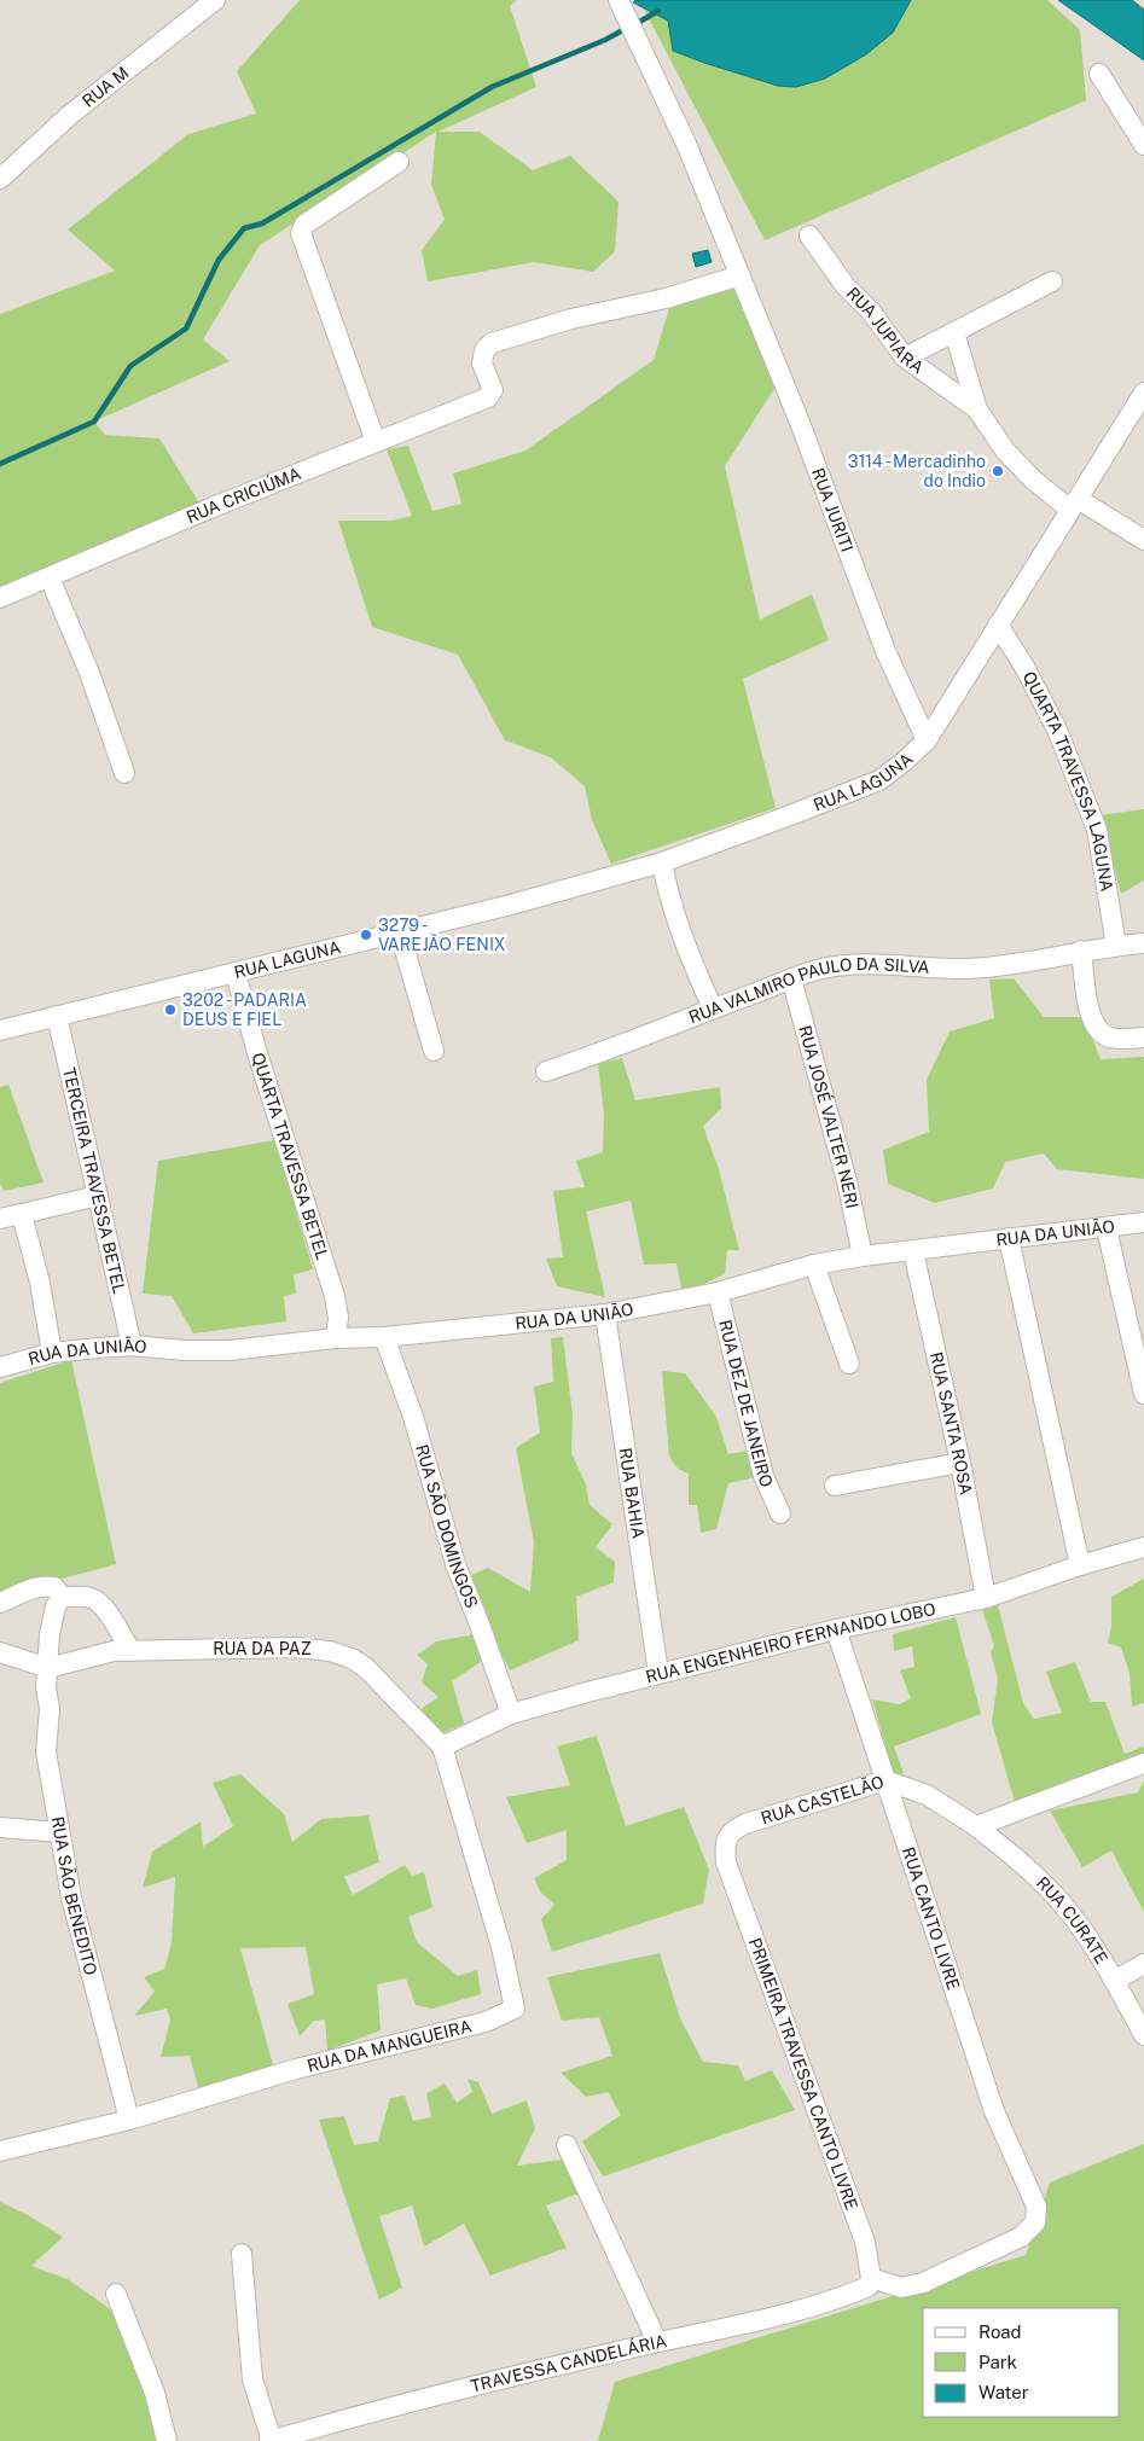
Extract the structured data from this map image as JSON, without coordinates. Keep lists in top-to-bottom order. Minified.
{"streets":{"street":["RUA M","RUA JUPIARA","RUA CRICIÚMA","RUA JURITI","RUA LAGUNA","QUARTA TRAVESSA LAGUNA","RUA VALMIRO PAULO DA SILVA","RUA JOSÉ VALTER NERI","QUARTA TRAVESSA BETEL","TERCEIRA TRAVESSA BETEL","RUA DA UNIÃO","RUA DEZ DE JANEIRO","RUA SANTA ROSA","RUA BAHIA","RUA SÃO DOMINGOS","RUA ENGENHEIRO FERNANDO LOBO","RUA DA PAZ","RUA CASTELÃO","RUA SÃO BENEDITO","RUA CANTO LIVRE","RUA CURATE","RUA DA MANGUEIRA","PRIMEIRA TRAVESSA CANTO LIVRE","TRAVESSA CANDELÁRIA"]},"crossings":[["RUA JUPIARA","RUA LAGUNA"],["RUA CRICIÚMA","RUA JURITI"],["RUA JURITI","RUA LAGUNA"],["RUA LAGUNA","QUARTA TRAVESSA LAGUNA"],["RUA LAGUNA","QUARTA TRAVESSA BETEL"],["RUA LAGUNA","TERCEIRA TRAVESSA BETEL"],["QUARTA TRAVESSA LAGUNA","RUA VALMIRO PAULO DA SILVA"],["RUA VALMIRO PAULO DA SILVA","RUA JOSÉ VALTER NERI"],["RUA JOSÉ VALTER NERI","RUA DA UNIÃO"],["QUARTA TRAVESSA BETEL","RUA DA UNIÃO"],["TERCEIRA TRAVESSA BETEL","RUA DA UNIÃO"],["RUA DA UNIÃO","RUA DEZ DE JANEIRO"],["RUA DA UNIÃO","RUA SANTA ROSA"],["RUA DA UNIÃO","RUA BAHIA"],["RUA DA UNIÃO","RUA SÃO DOMINGOS"],["RUA SANTA ROSA","RUA ENGENHEIRO FERNANDO LOBO"],["RUA BAHIA","RUA ENGENHEIRO FERNANDO LOBO"],["RUA SÃO DOMINGOS","RUA ENGENHEIRO FERNANDO LOBO"],["RUA ENGENHEIRO FERNANDO LOBO","RUA DA PAZ"],["RUA ENGENHEIRO FERNANDO LOBO","RUA CANTO LIVRE"],["RUA ENGENHEIRO FERNANDO LOBO","RUA DA MANGUEIRA"],["RUA DA PAZ","RUA SÃO BENEDITO"],["RUA DA PAZ","RUA DA MANGUEIRA"],["RUA CASTELÃO","RUA CANTO LIVRE"],["RUA CASTELÃO","RUA CURATE"],["RUA CASTELÃO","PRIMEIRA TRAVESSA CANTO LIVRE"],["RUA SÃO BENEDITO","RUA DA MANGUEIRA"],["RUA CANTO LIVRE","PRIMEIRA TRAVESSA CANTO LIVRE"],["RUA CANTO LIVRE","TRAVESSA CANDELÁRIA"],["PRIMEIRA TRAVESSA CANTO LIVRE","TRAVESSA CANDELÁRIA"]],"places":["3114 - Mercadinho do Indio","3279 - VAREJÃO FENIX","3202 - PADARIA DEUS E FIEL"],"legend":["Road","Park","Water"]}
